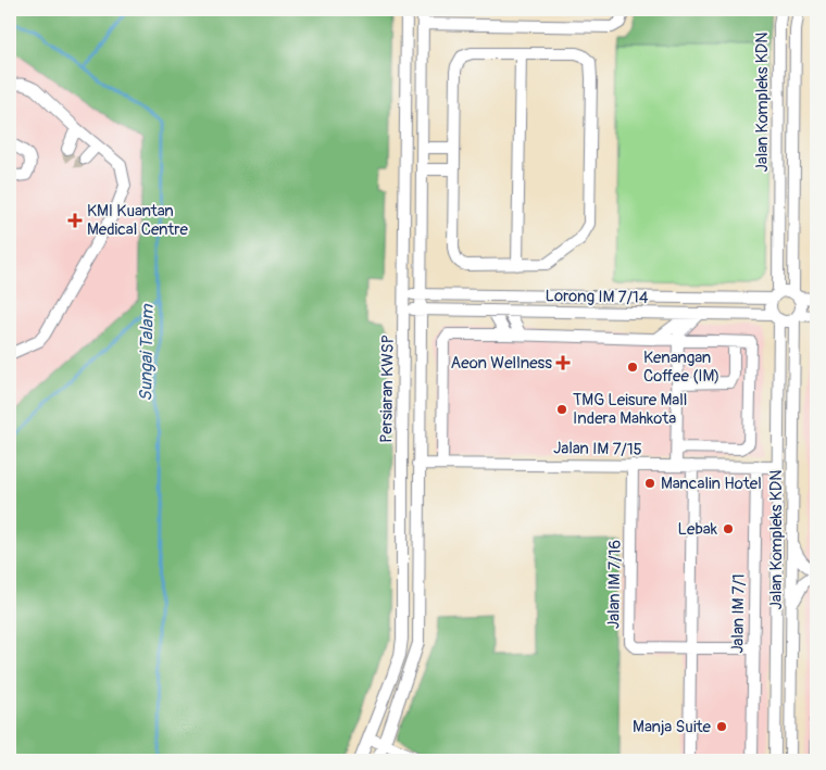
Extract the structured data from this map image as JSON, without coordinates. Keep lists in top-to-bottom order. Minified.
{"streets":{"street":["Jalan Kompleks KDN","Lorong IM 7/14","Persiaran KWSP","Jalan IM 7/15","Jalan IM 7/16","Jalan IM 7/1"]},"crossings":[["Jalan Kompleks KDN","Lorong IM 7/14"],["Jalan Kompleks KDN","Jalan IM 7/15"],["Lorong IM 7/14","Persiaran KWSP"],["Persiaran KWSP","Jalan IM 7/15"],["Jalan IM 7/15","Jalan IM 7/16"],["Jalan IM 7/15","Jalan IM 7/1"],["Jalan IM 7/16","Jalan IM 7/1"]],"water":["Sungai Talam"],"places":{"health":["KMI Kuantan Medical Centre","Aeon Wellness"],"other":["Kenangan Coffee (IM)","TMG Leisure Mall Indera Mahkota","Mancalin Hotel","Lebak","Manja Suite"]}}
